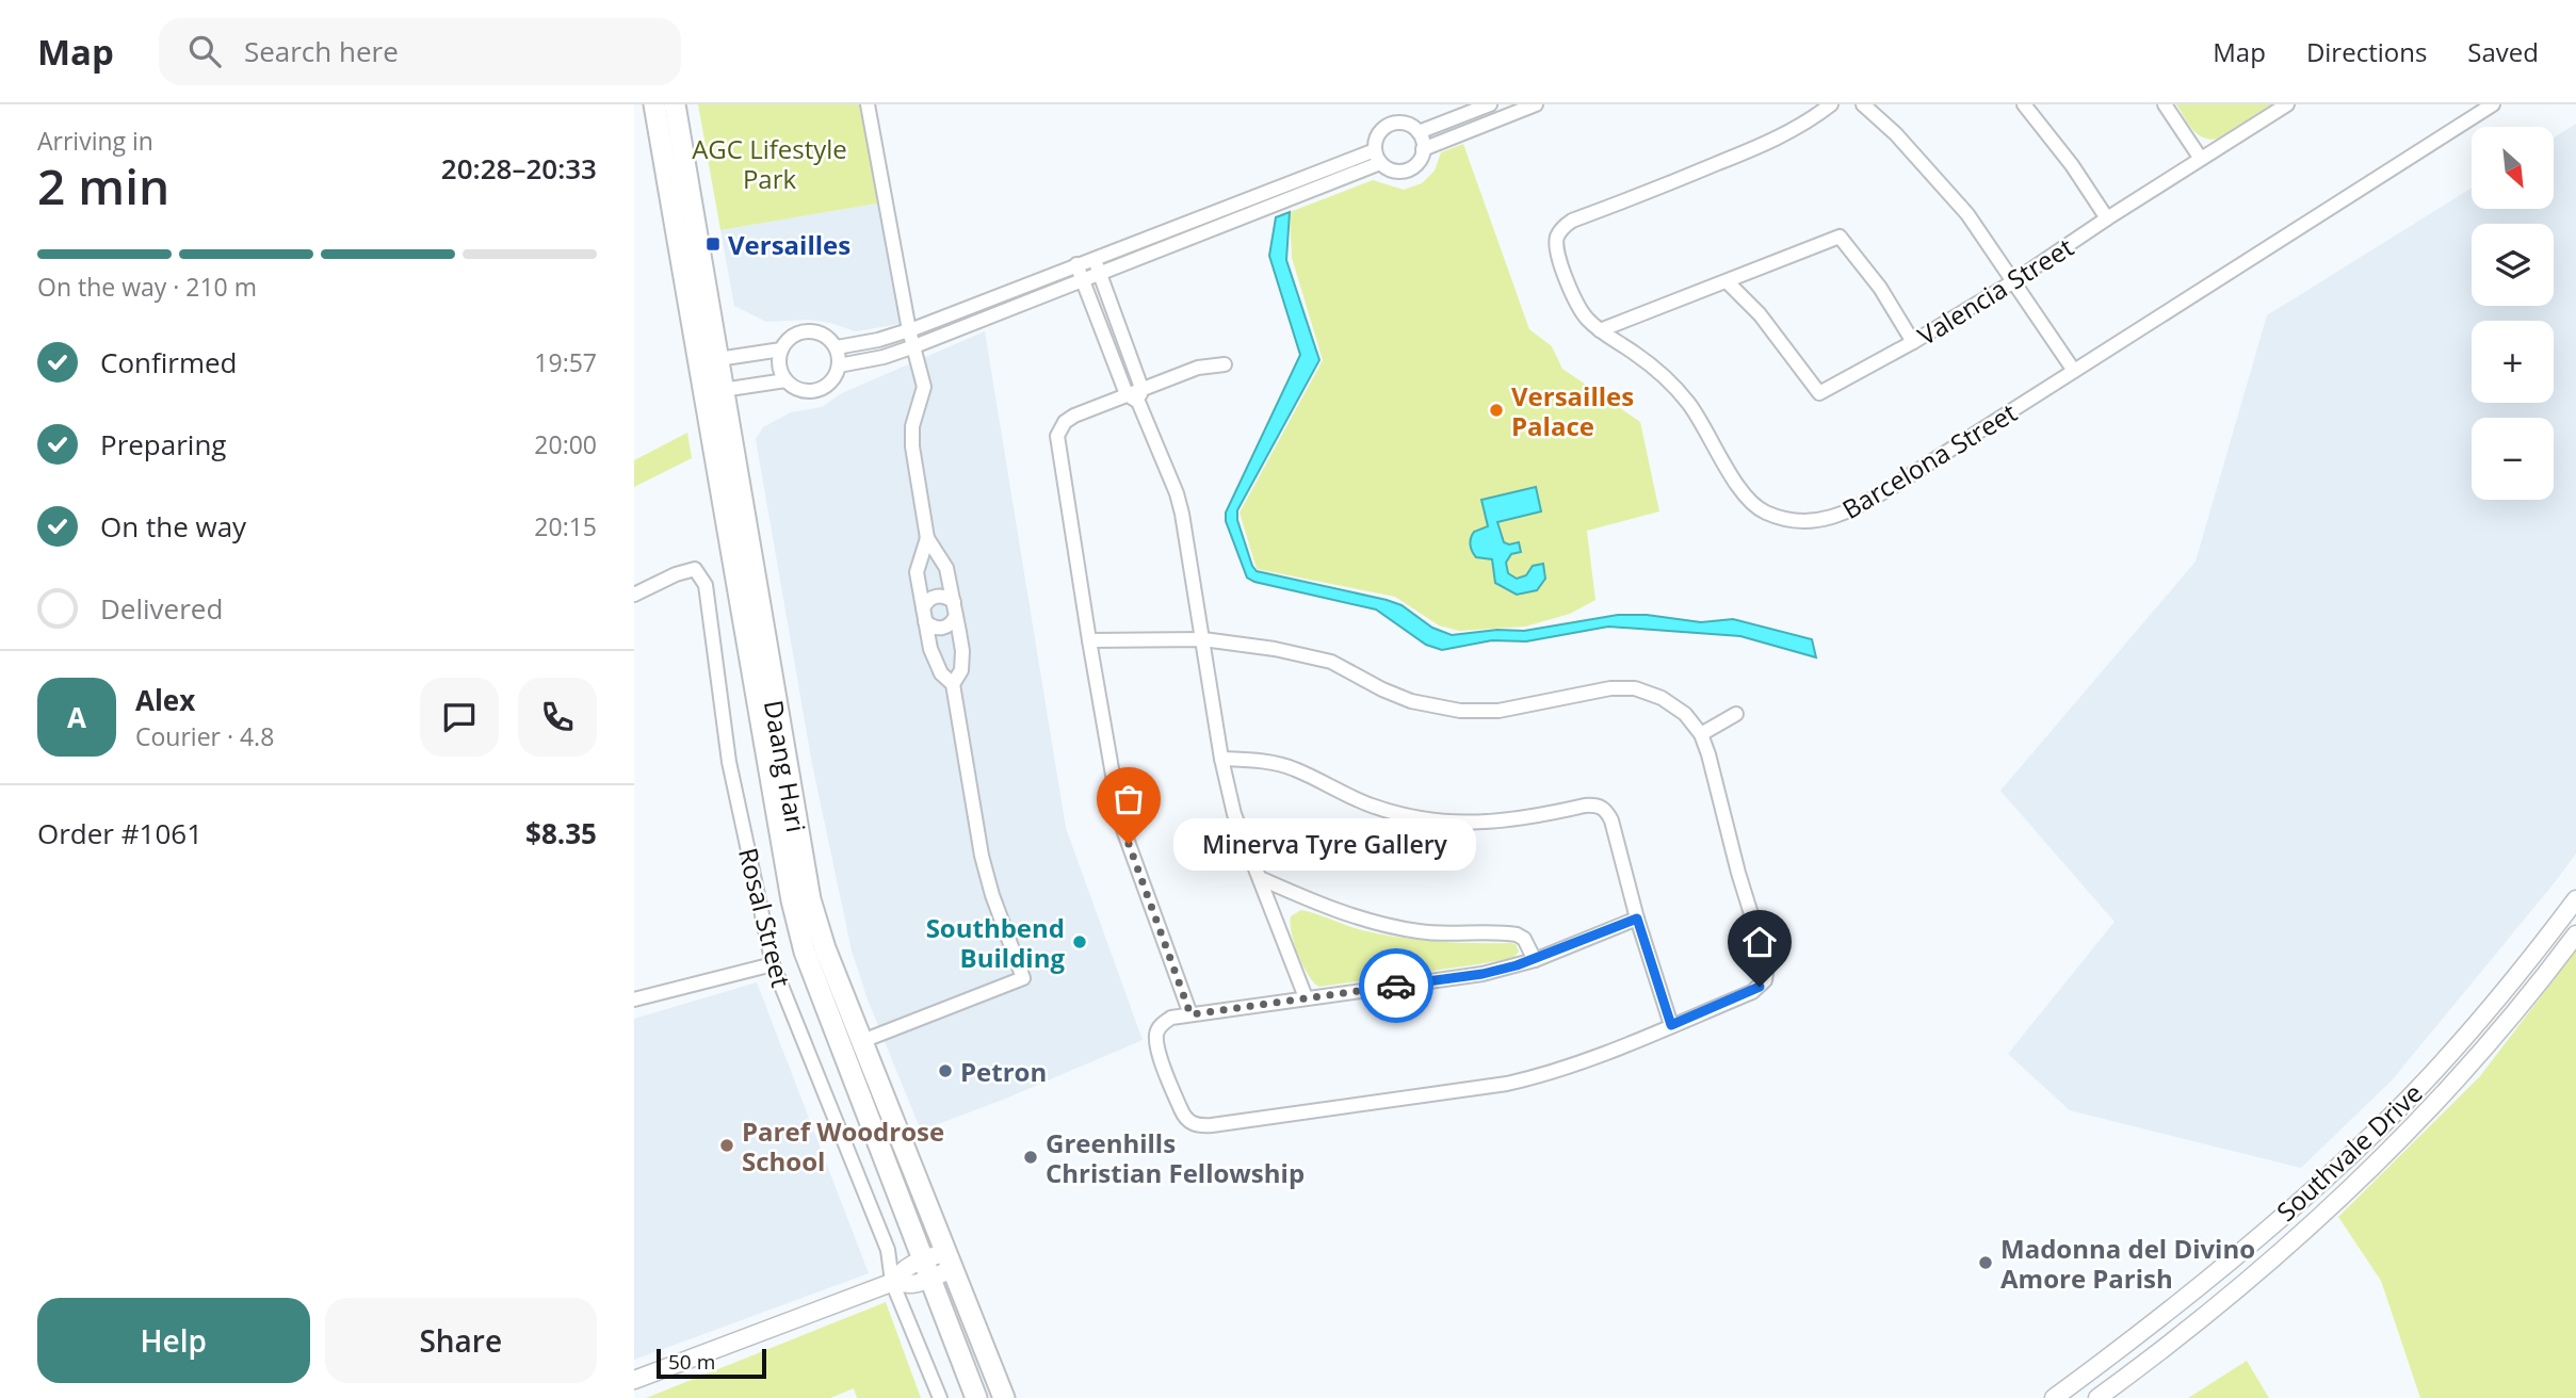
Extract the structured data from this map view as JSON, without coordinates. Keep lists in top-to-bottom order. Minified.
{"streets":{"main road":["Daang Hari"],"street":["Valencia Street","Barcelona Street","Rosal Street","Southvale Drive"]},"crossings":[["Daang Hari","Rosal Street"]],"parks":["AGC Lifestyle Park"],"places":{"transit":["Versailles"],"other":["Versailles Palace","Minerva Tyre Gallery","Southbend Building","Petron","Paref Woodrose School","Greenhills Christian Fellowship","Madonna del Divino Amore Parish"]},"scale_bar":"50 m","north":"bottom right","page":{"header":"Map","search":"Search here","nav":["Map","Directions","Saved"],"heading":["2 min","Arriving in","20:28–20:33"],"panel":["Alex","Courier · 4.8","Order #1061","$8.35"],"map_buttons":["+","−"],"bar":"On the way · 210 m","list":[["Confirmed","19:57"],["Preparing","20:00"],["On the way","20:15"],"Delivered"],"round":"A","bubble":"Minerva Tyre Gallery","buttons":["Help","Share"],"scale":"50 m"}}
